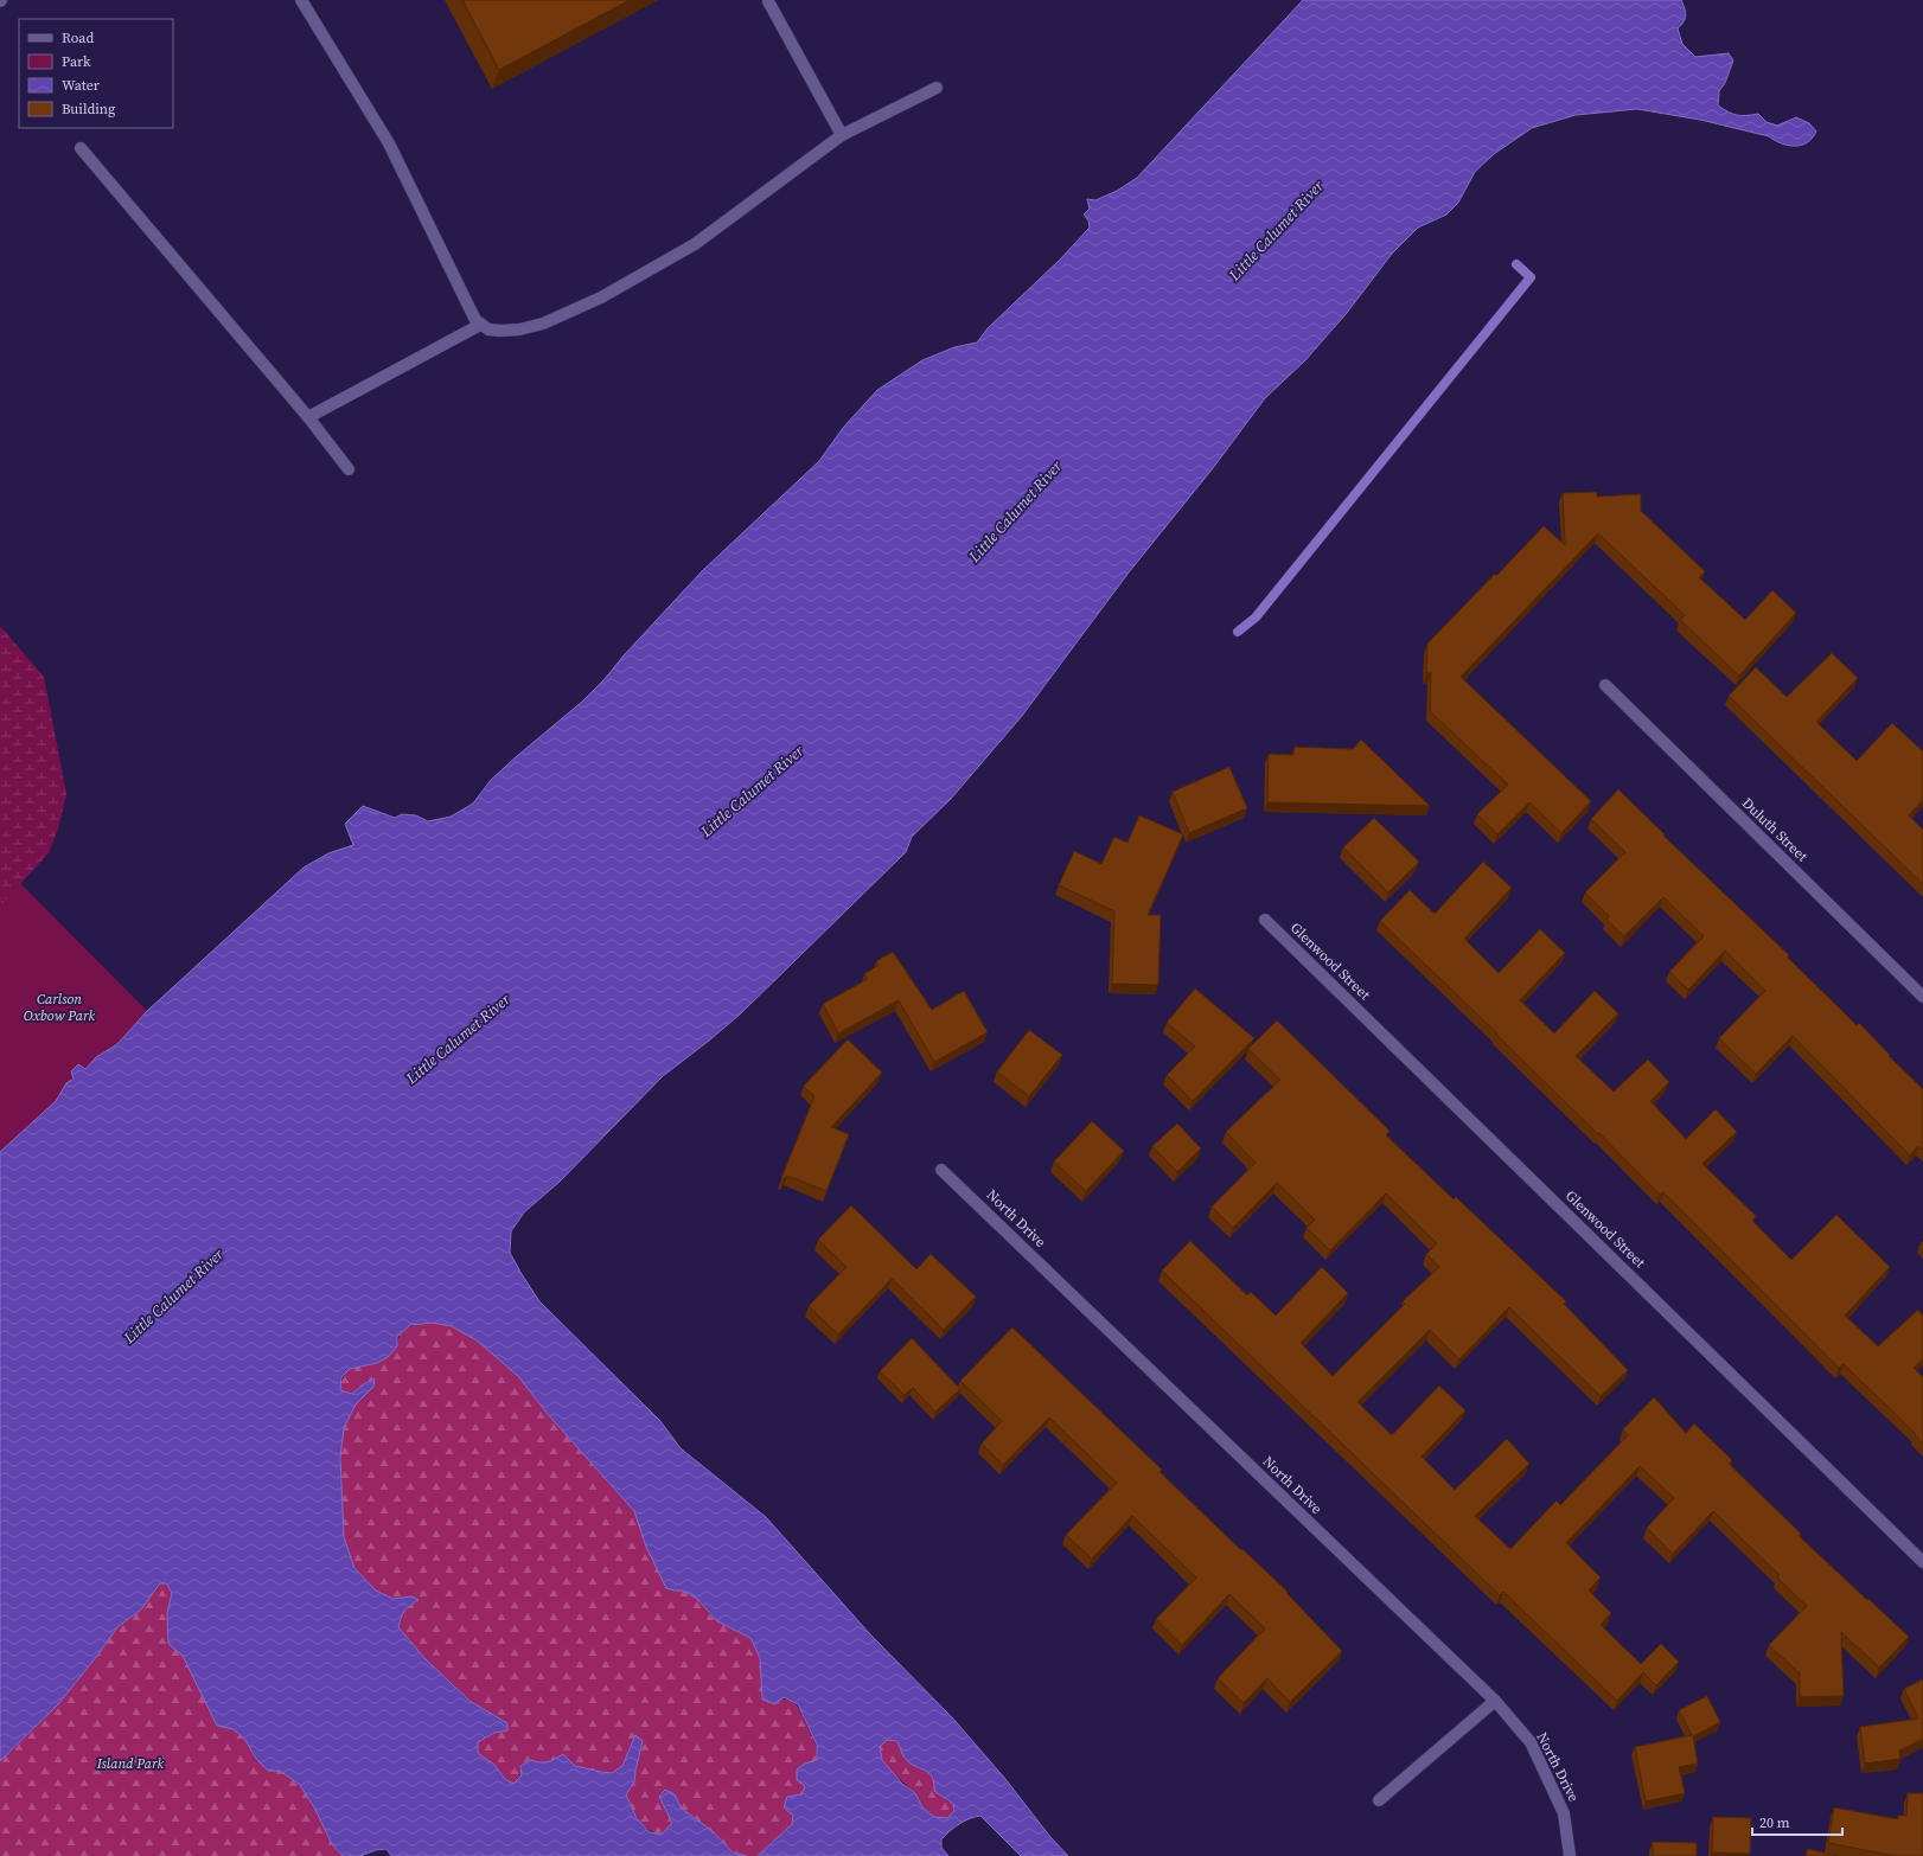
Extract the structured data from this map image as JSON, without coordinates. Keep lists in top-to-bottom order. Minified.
{"streets":{"street":["Duluth Street","Glenwood Street","North Drive"]},"water":["Little Calumet River"],"parks":["Carlson Oxbow Park","Island Park"],"legend":["Road","Park","Water","Building"],"scale_bar":"20 m"}
